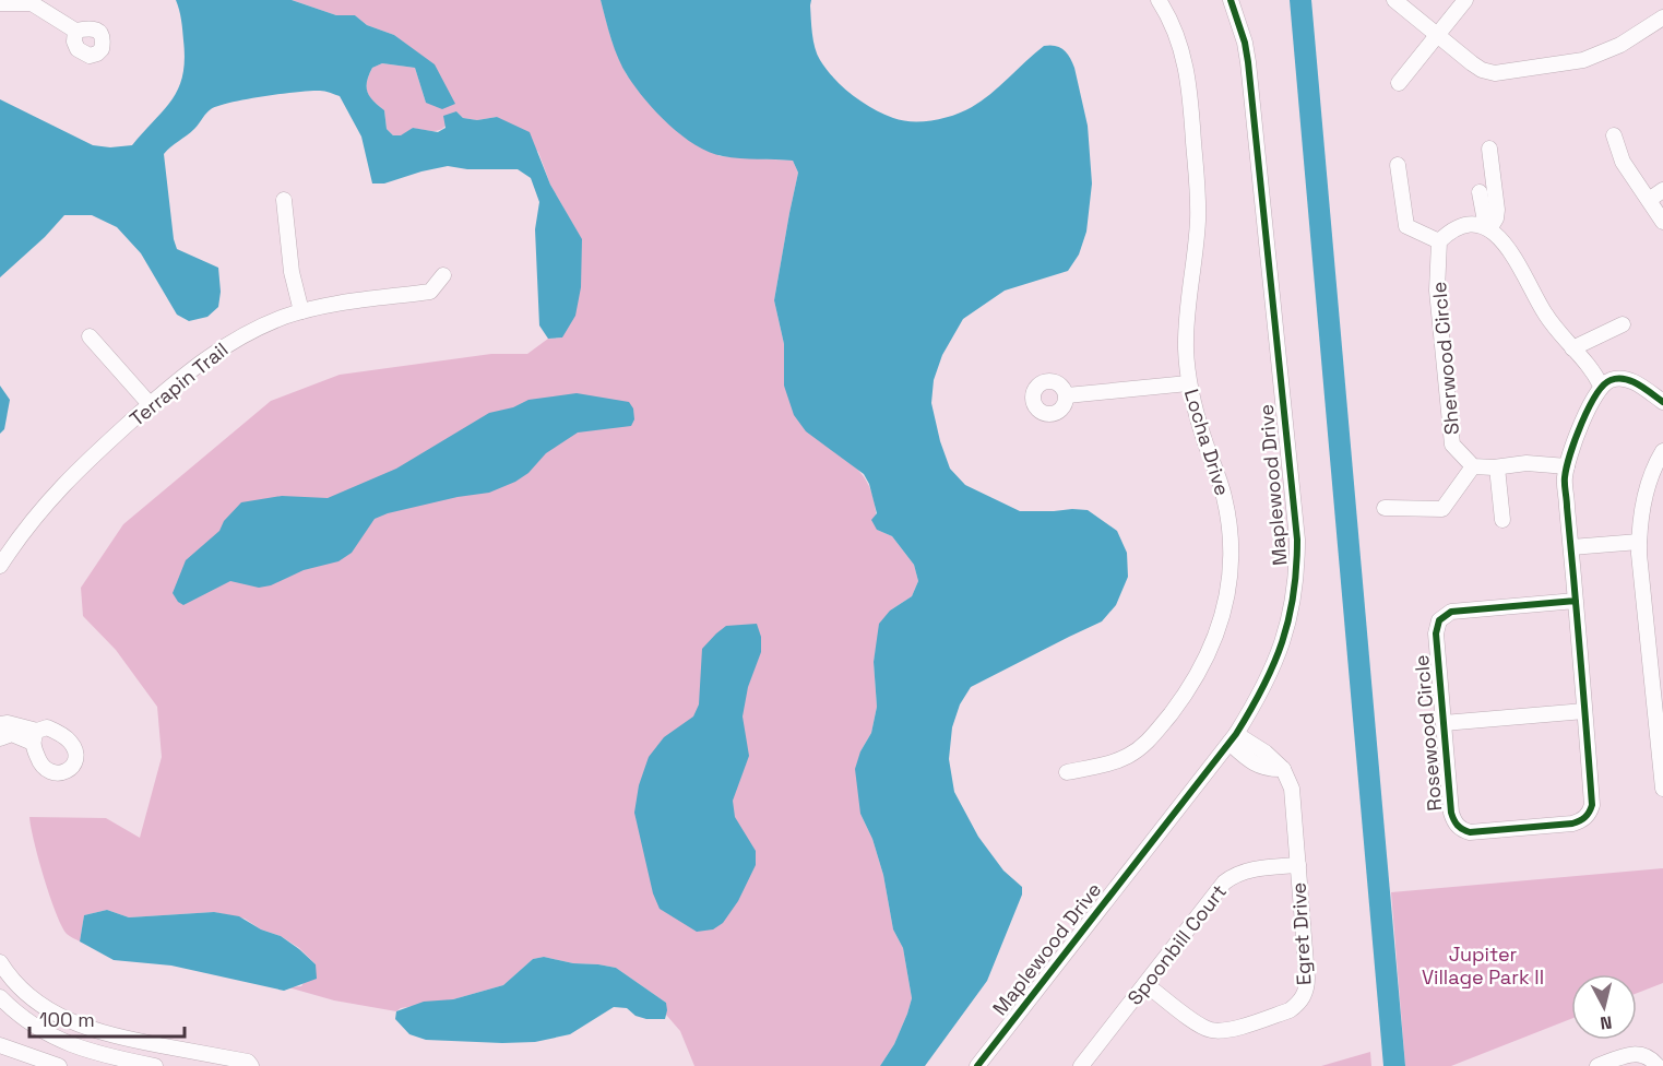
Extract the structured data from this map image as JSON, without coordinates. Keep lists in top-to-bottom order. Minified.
{"streets":{"street":["Sherwood Circle","Terrapin Trail","Locha Drive","Maplewood Drive","Rosewood Circle","Egret Drive","Spoonbill Court"]},"crossings":[["Maplewood Drive","Egret Drive"],["Egret Drive","Spoonbill Court"]],"parks":["Jupiter Village Park II"],"scale_bar":"100 m","north":"bottom"}
